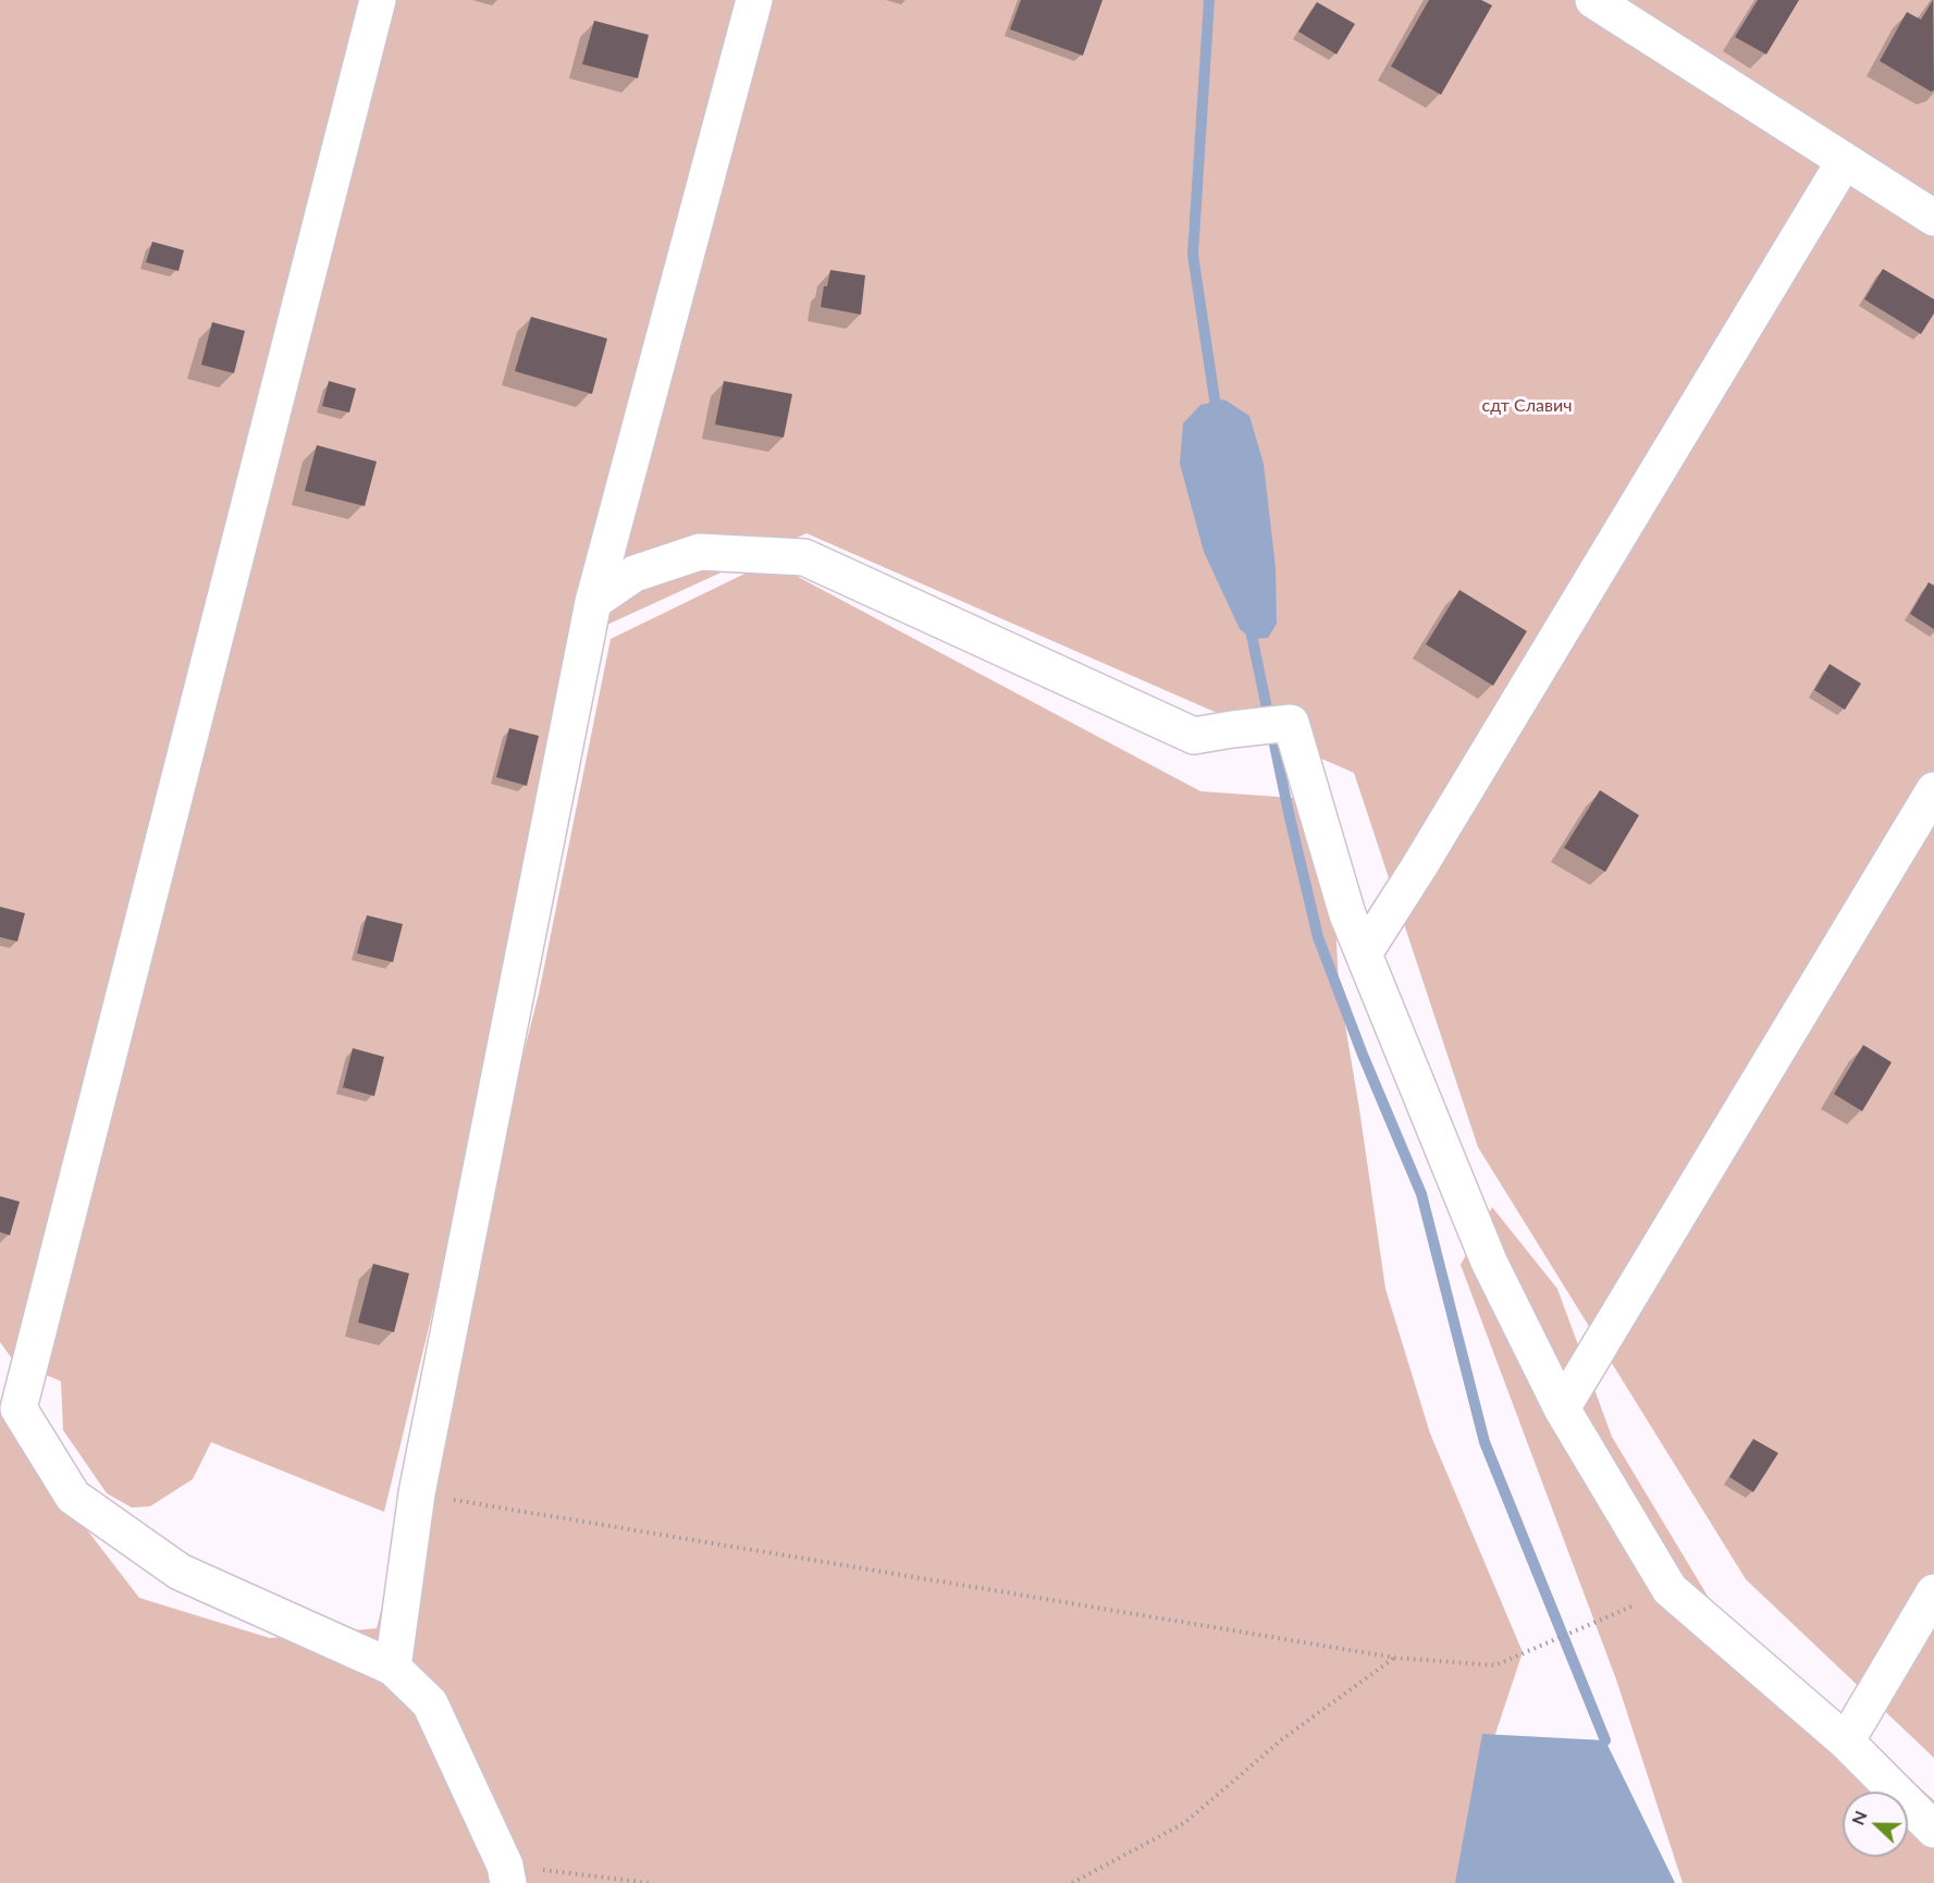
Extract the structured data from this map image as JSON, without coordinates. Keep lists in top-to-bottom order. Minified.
{"parks":["сдт Славич"],"north":"left"}
